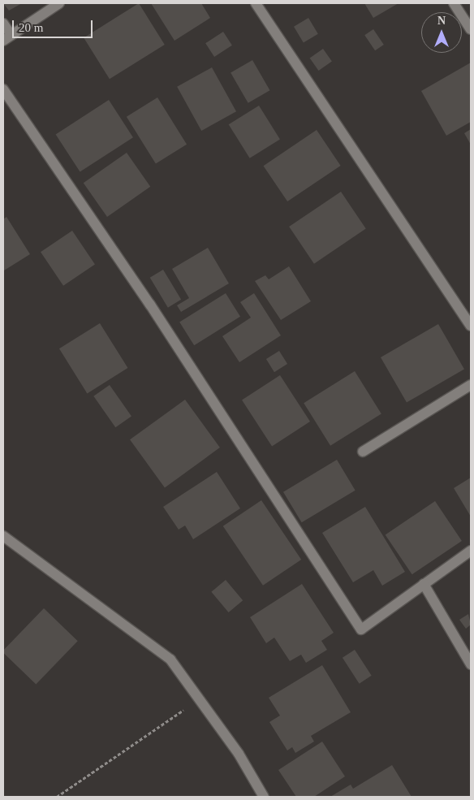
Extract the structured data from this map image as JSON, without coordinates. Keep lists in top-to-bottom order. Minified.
{"scale_bar":"20 m","north":"top"}
